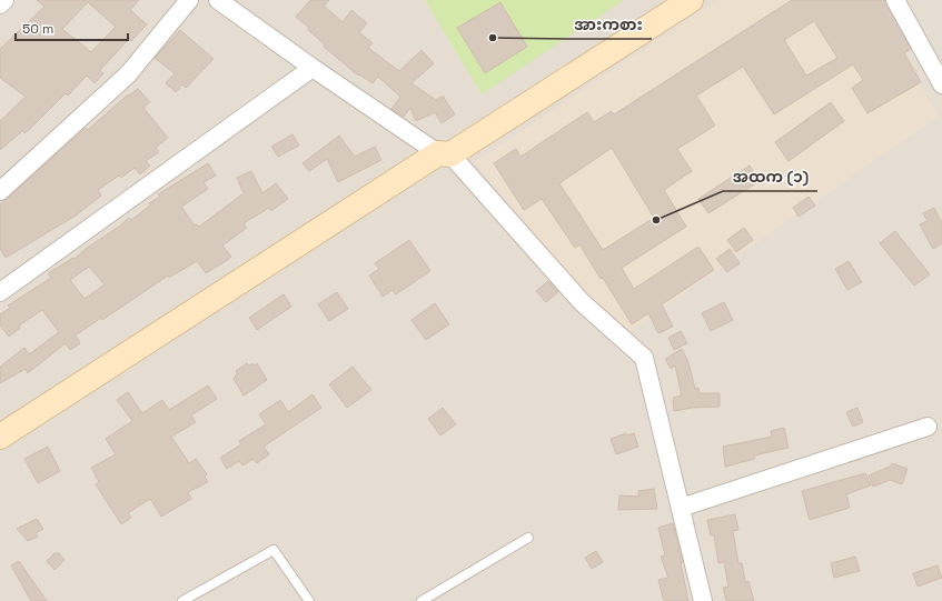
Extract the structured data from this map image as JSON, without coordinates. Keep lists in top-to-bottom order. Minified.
{"places":["အားကစား","အထက (၁)"],"scale_bar":"50 m"}
